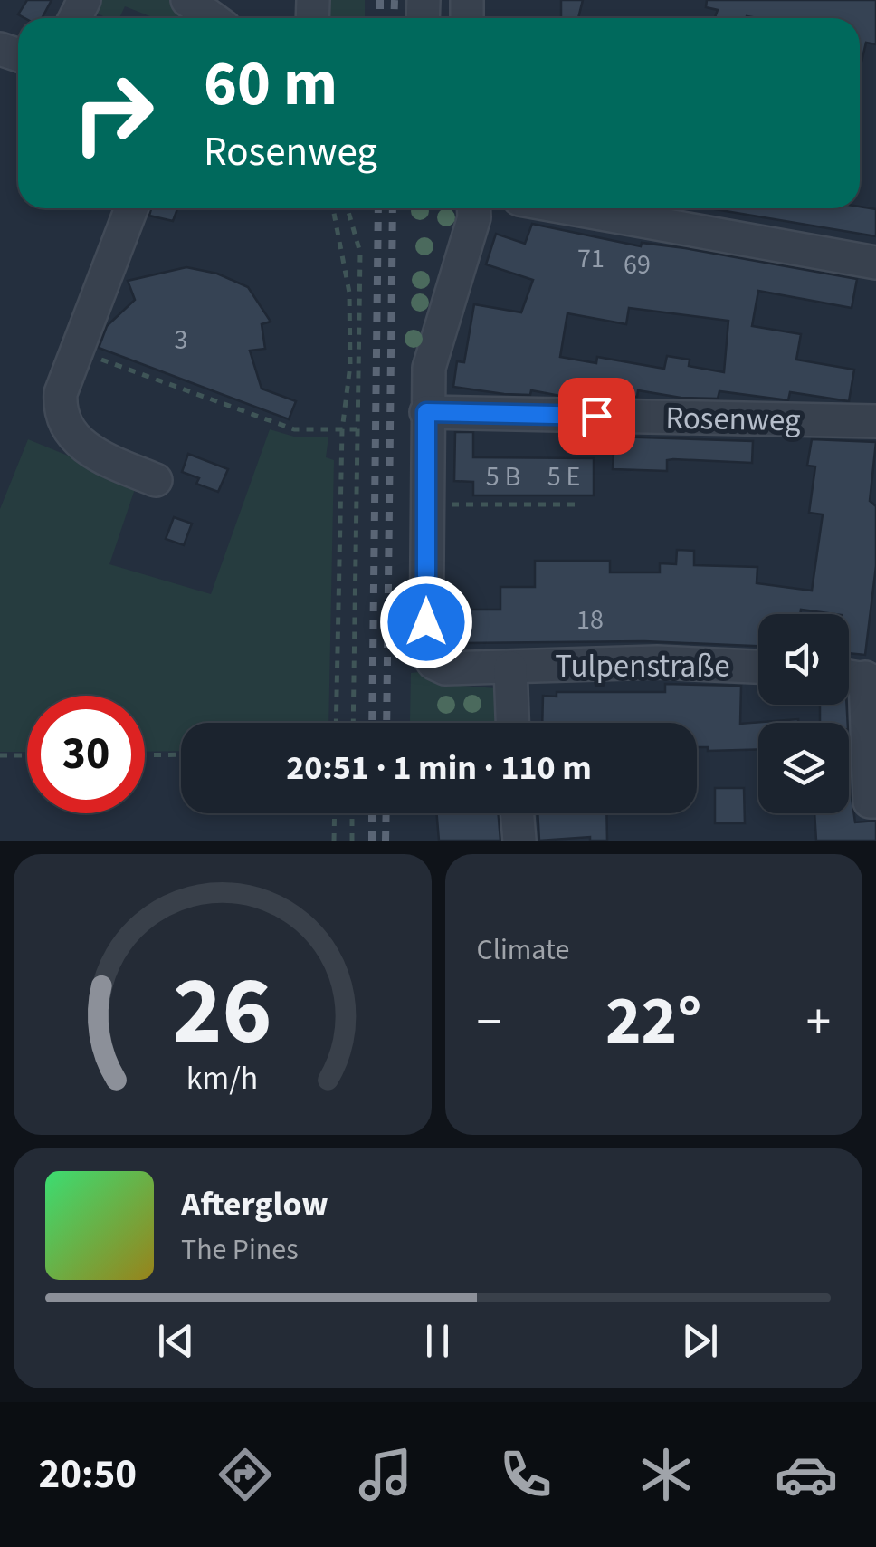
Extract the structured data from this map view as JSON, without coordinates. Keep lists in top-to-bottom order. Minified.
{"streets":{"street":["Rosenweg","Tulpenstraße"]},"crossings":[["Rosenweg","Tulpenstraße"]],"house_numbers":["71","69","3","5 B","5 E","18"],"page":{"turn":["60 m","Rosenweg"],"limit":"30","trip":"20:51 · 1 min · 110 m","tile":"Climate","heat":["−","22°","+"],"song":["Afterglow","The Pines"],"tabs":"20:50","gauge":["26","km/h"]}}
